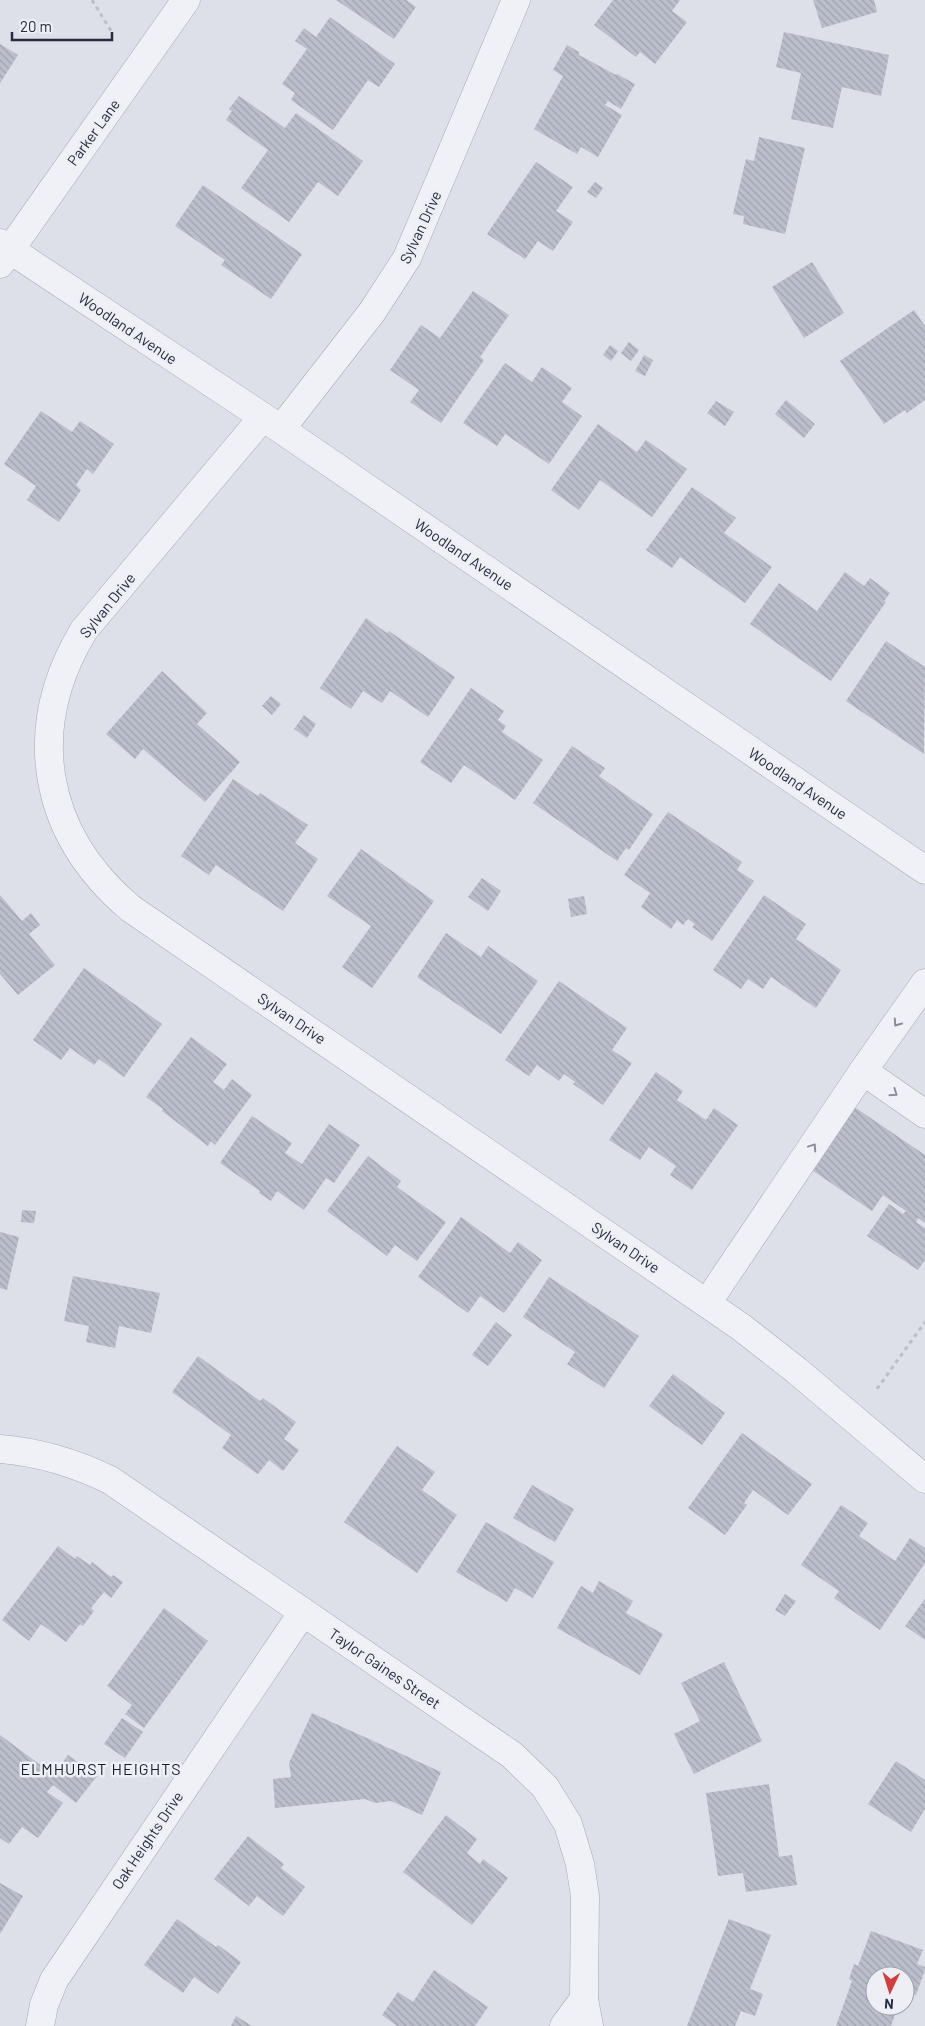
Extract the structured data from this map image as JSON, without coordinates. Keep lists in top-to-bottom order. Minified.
{"streets":{"street":["Parker Lane","Sylvan Drive","Woodland Avenue","Taylor Gaines Street","Oak Heights Drive"]},"crossings":[["Parker Lane","Woodland Avenue"],["Sylvan Drive","Woodland Avenue"],["Taylor Gaines Street","Oak Heights Drive"]],"districts":["ELMHURST HEIGHTS"],"scale_bar":"20 m","north":"bottom"}
